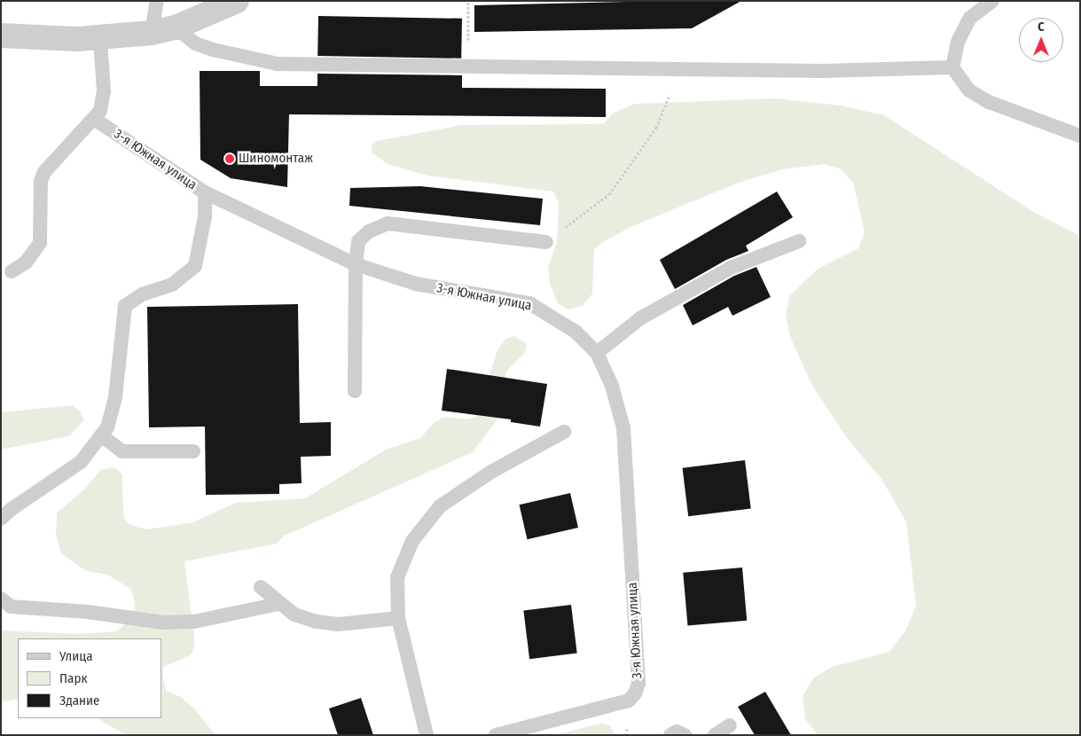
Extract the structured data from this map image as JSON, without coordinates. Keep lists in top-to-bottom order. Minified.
{"streets":{"lane":["3-я Южная улица"]},"places":["Шиномонтаж"],"legend":["Улица","Парк","Здание"],"north":"top"}
